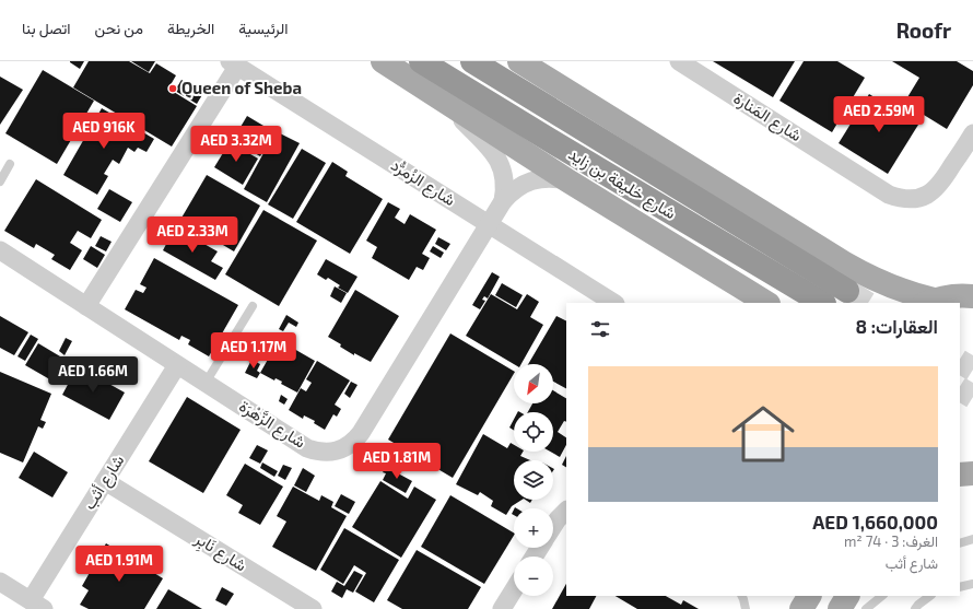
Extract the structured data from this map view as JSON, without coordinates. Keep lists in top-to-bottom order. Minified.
{"streets":{"highway":["شارع خليفة بن زايد"],"street":["شارع المَنارة","شارع الزُمرُّد","شارع الزَّهْرَة","شارع أثب","شارع نَابِر"]},"crossings":[["شارع الزُمرُّد","شارع الزَّهْرَة"],["شارع الزَّهْرَة","شارع أثب"],["شارع أثب","شارع نَابِر"]],"places":["Queen of Sheba"],"north":"bottom left","page":{"header":"Roofr","nav":["الرئيسية","الخريطة","من نحن","اتصل بنا"],"price":["AED 2.59M","AED 916K","AED 3.32M","AED 2.33M","AED 1.17M","AED 1.66M","AED 1.81M","AED 1.91M"],"heading":"العقارات: 8","list":[{"name":"AED 1,660,000","note":"الغرف: 3 · 74 m² · شارع أثب"}],"map_buttons":["+","−"]}}
